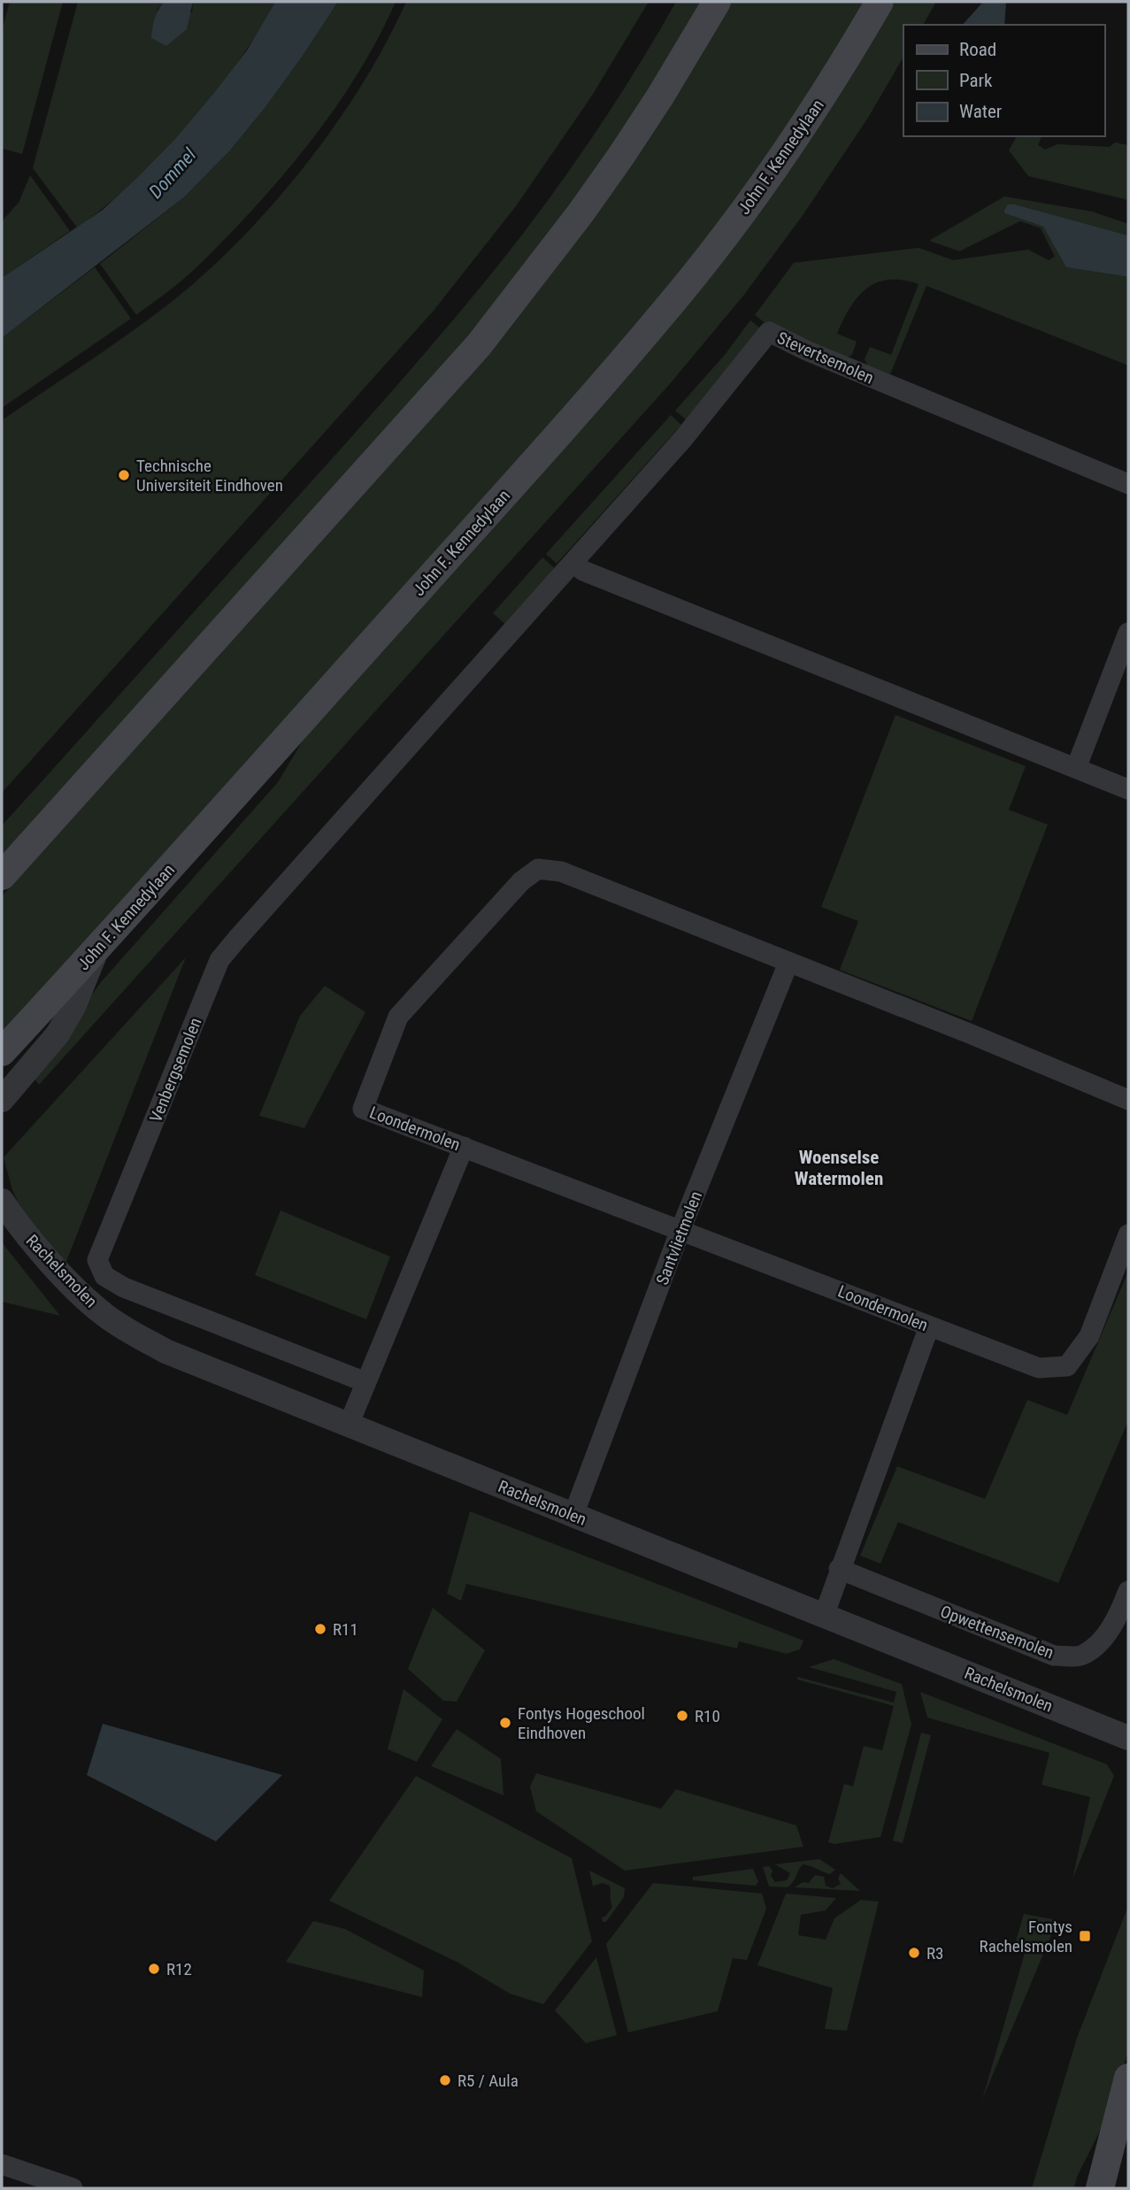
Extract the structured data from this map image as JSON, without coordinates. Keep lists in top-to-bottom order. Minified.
{"streets":{"main road":["John F. Kennedylaan"],"street":["Stevertsemolen","Venbergsemolen","Loondermolen","Santvlietmolen","Rachelsmolen","Opwettensemolen"]},"crossings":[["Stevertsemolen","Venbergsemolen"],["Loondermolen","Santvlietmolen"],["Santvlietmolen","Rachelsmolen"]],"districts":["Woenselse Watermolen"],"water":["Dommel"],"places":{"other":["Technische Universiteit Eindhoven","R11","R10","Fontys Hogeschool Eindhoven","R3","R12","R5 / Aula"],"transit":["Fontys Rachelsmolen"]},"legend":["Road","Park","Water"]}
